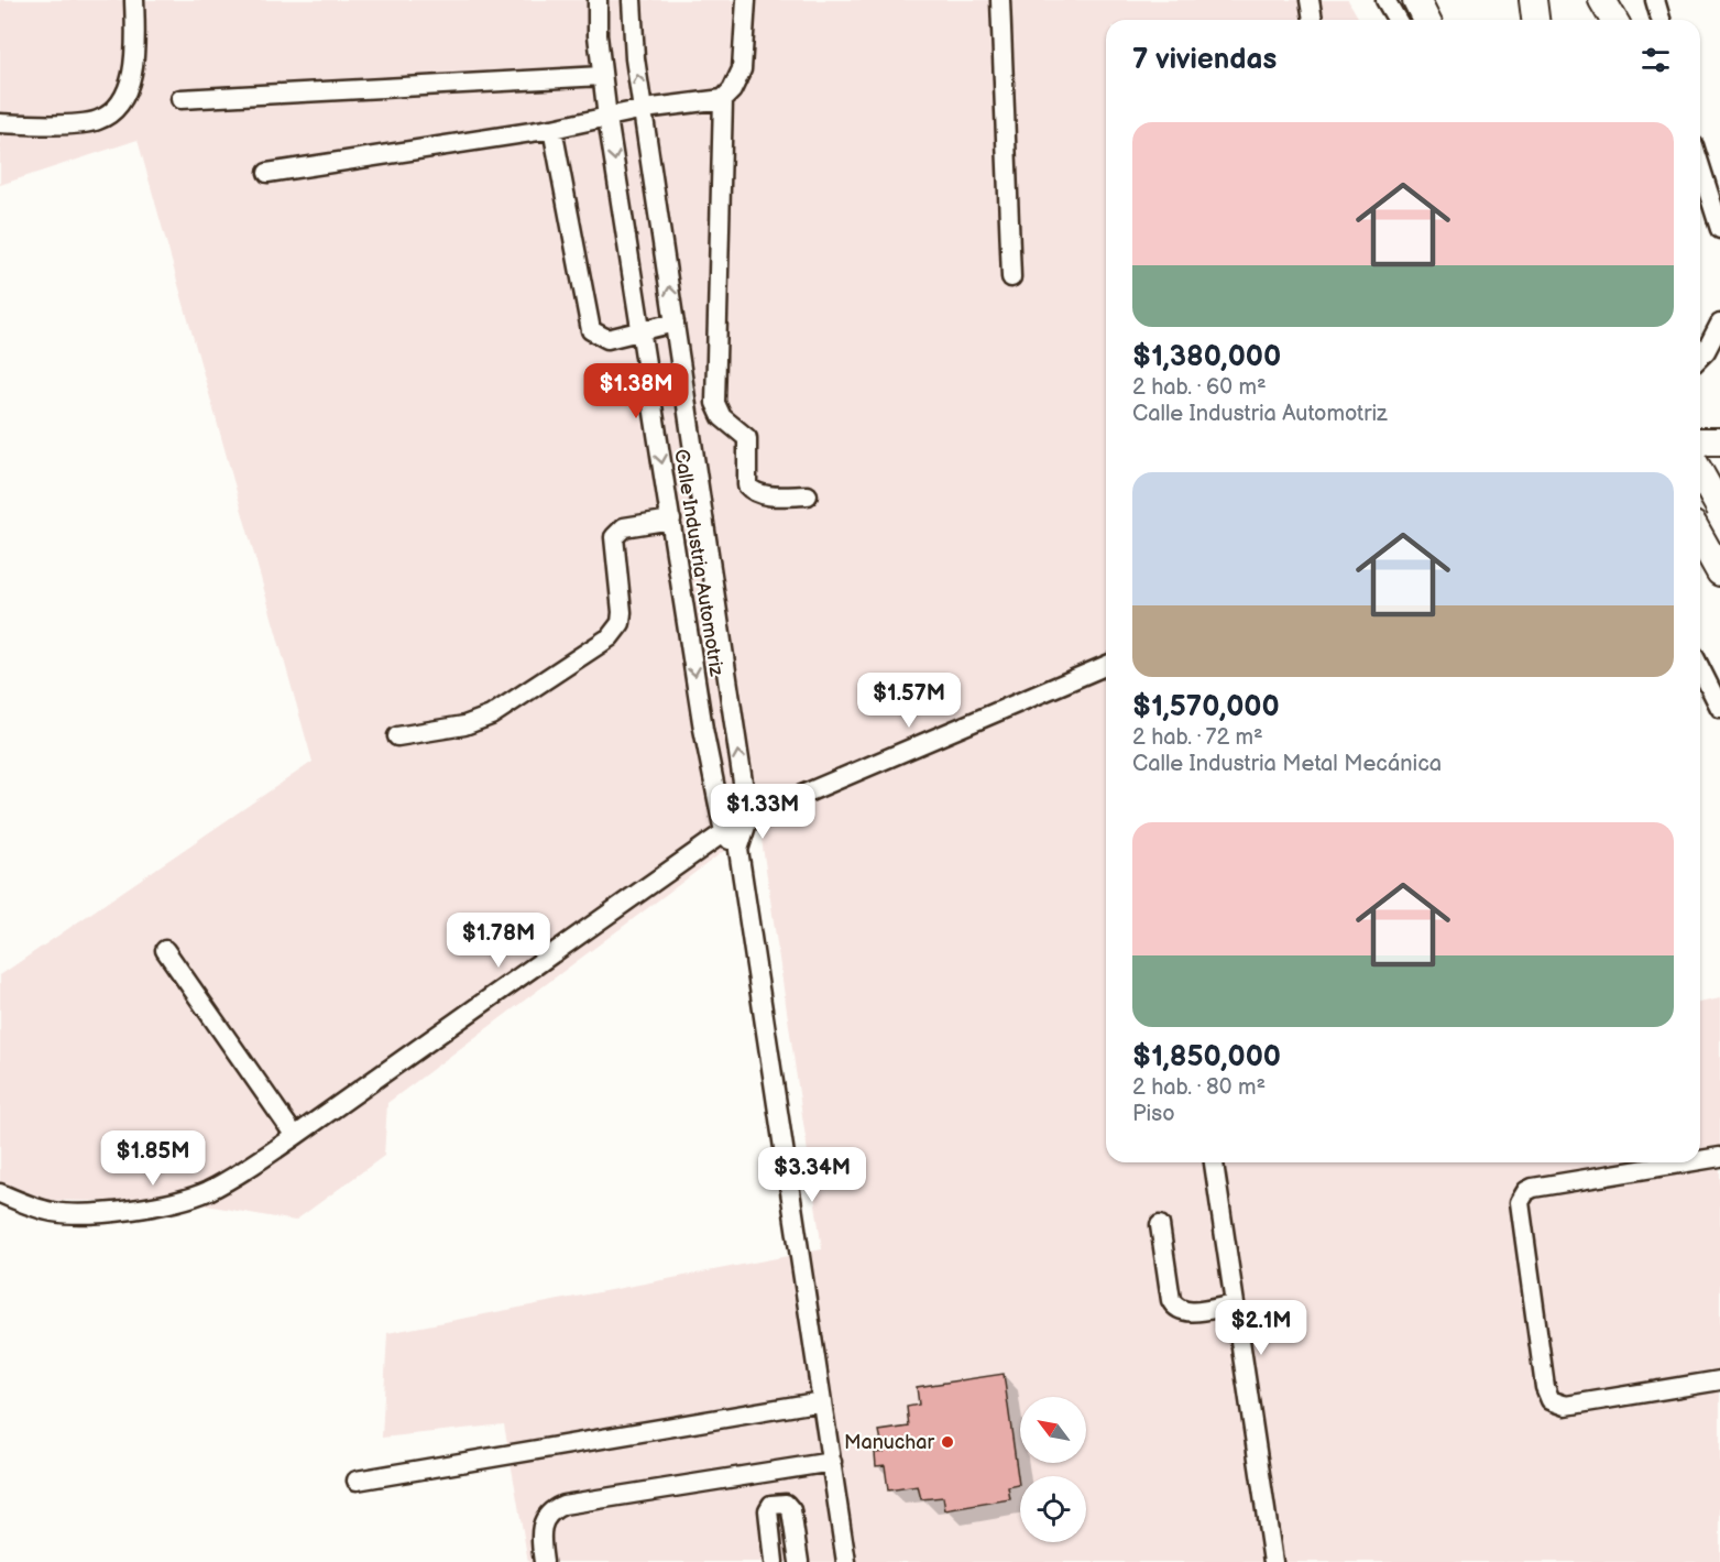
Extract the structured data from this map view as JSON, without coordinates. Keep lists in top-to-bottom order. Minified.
{"streets":{"street":["Calle Industria Automotriz"]},"places":["Manuchar"],"north":"top left","page":{"heading":"7 viviendas","list":[{"name":"$1,380,000","note":"2 hab. · 60 m² · Calle Industria Automotriz"},{"name":"$1,570,000","note":"2 hab. · 72 m² · Calle Industria Metal Mecánica"},{"name":"$1,850,000","note":"2 hab. · 80 m² · Piso"}],"price":["$1.38M","$1.57M","$1.33M","$1.78M","$1.85M","$3.34M","$2.1M"]}}
